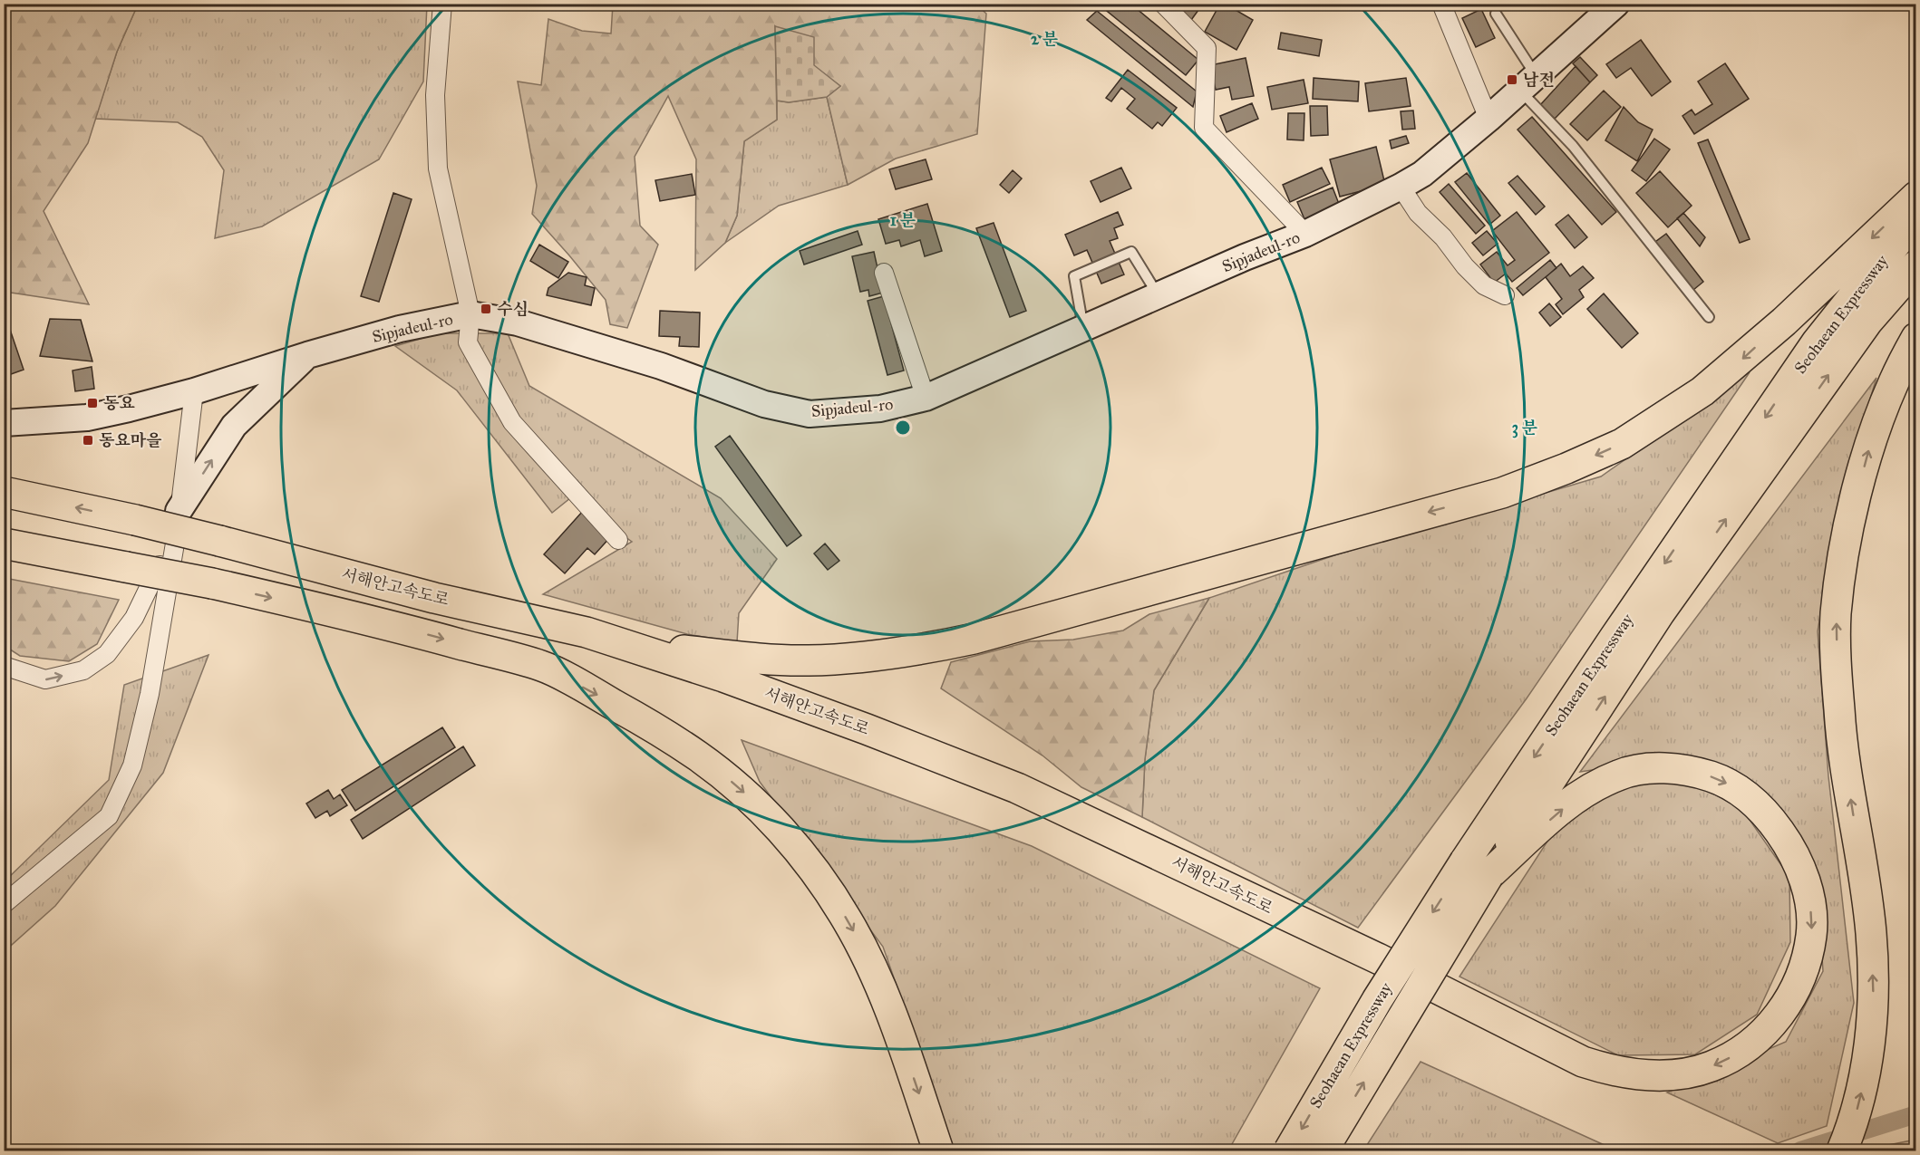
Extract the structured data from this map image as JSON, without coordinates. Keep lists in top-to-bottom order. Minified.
{"streets":{"highway":["Seohaean Expressway","서해안고속도로"],"main road":["Sipjadeul-ro"]},"crossings":[["Seohaean Expressway","서해안고속도로"]],"places":{"transit":["남전","수심","동요","동요마을"]},"rings":["2 분","1 분","3 분"]}
